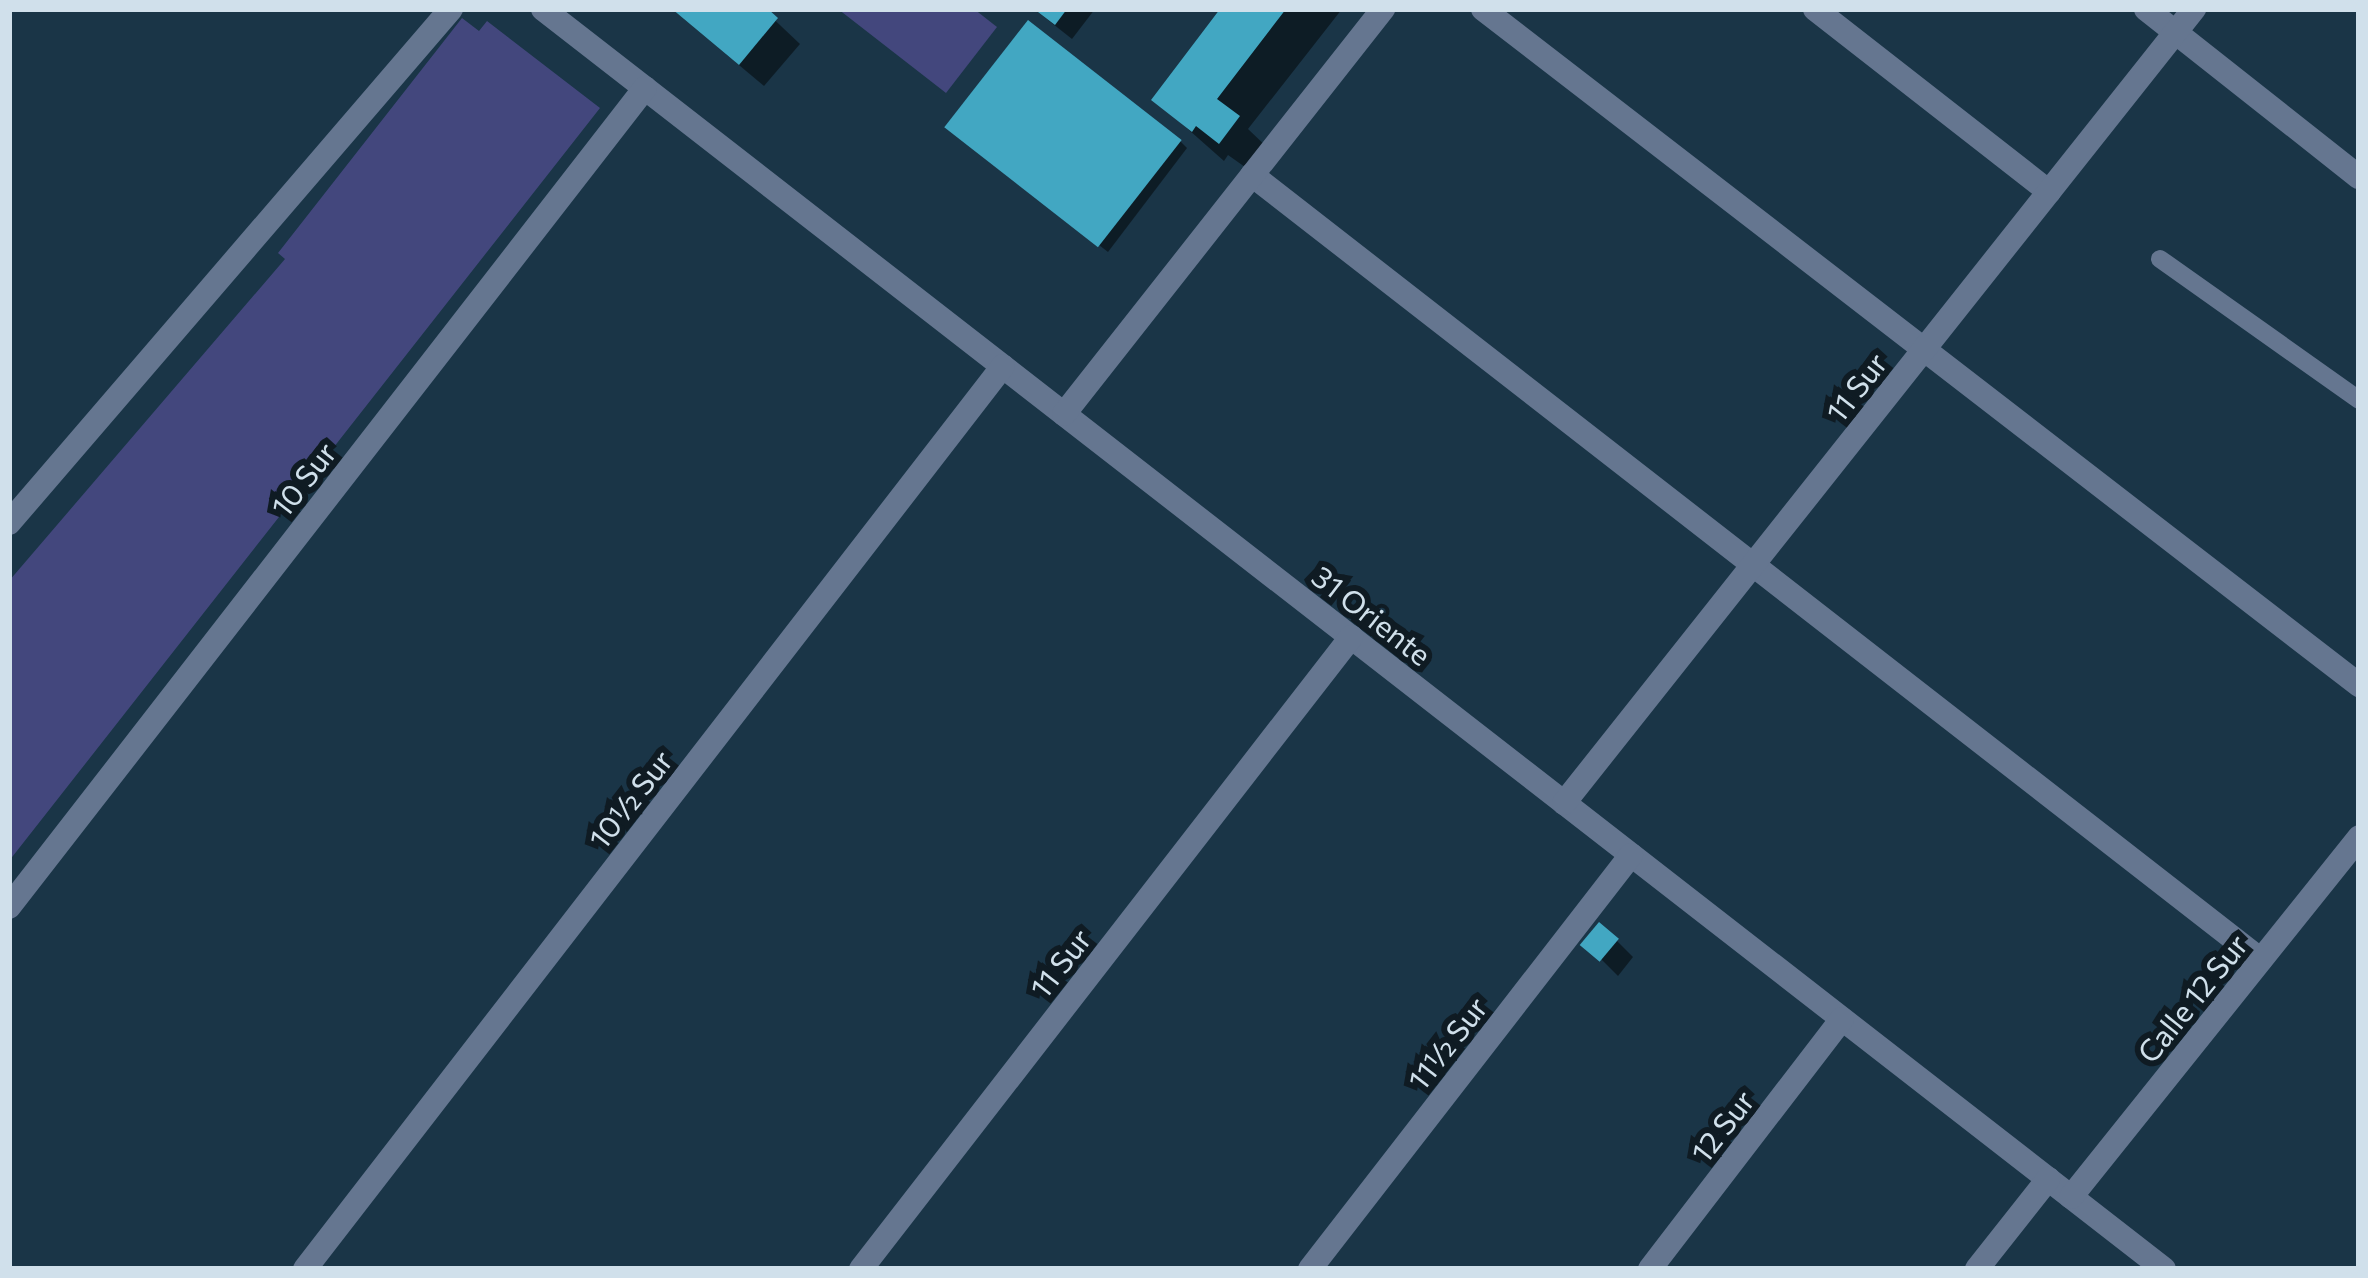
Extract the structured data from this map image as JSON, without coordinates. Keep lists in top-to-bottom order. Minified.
{"streets":{"street":["11 Sur","10 Sur","31 Oriente","10½ Sur","Calle 12 Sur","11½ Sur","12 Sur"]},"crossings":[["11 Sur","31 Oriente"],["10 Sur","31 Oriente"],["31 Oriente","10½ Sur"],["31 Oriente","Calle 12 Sur"],["31 Oriente","11½ Sur"],["31 Oriente","12 Sur"]]}
